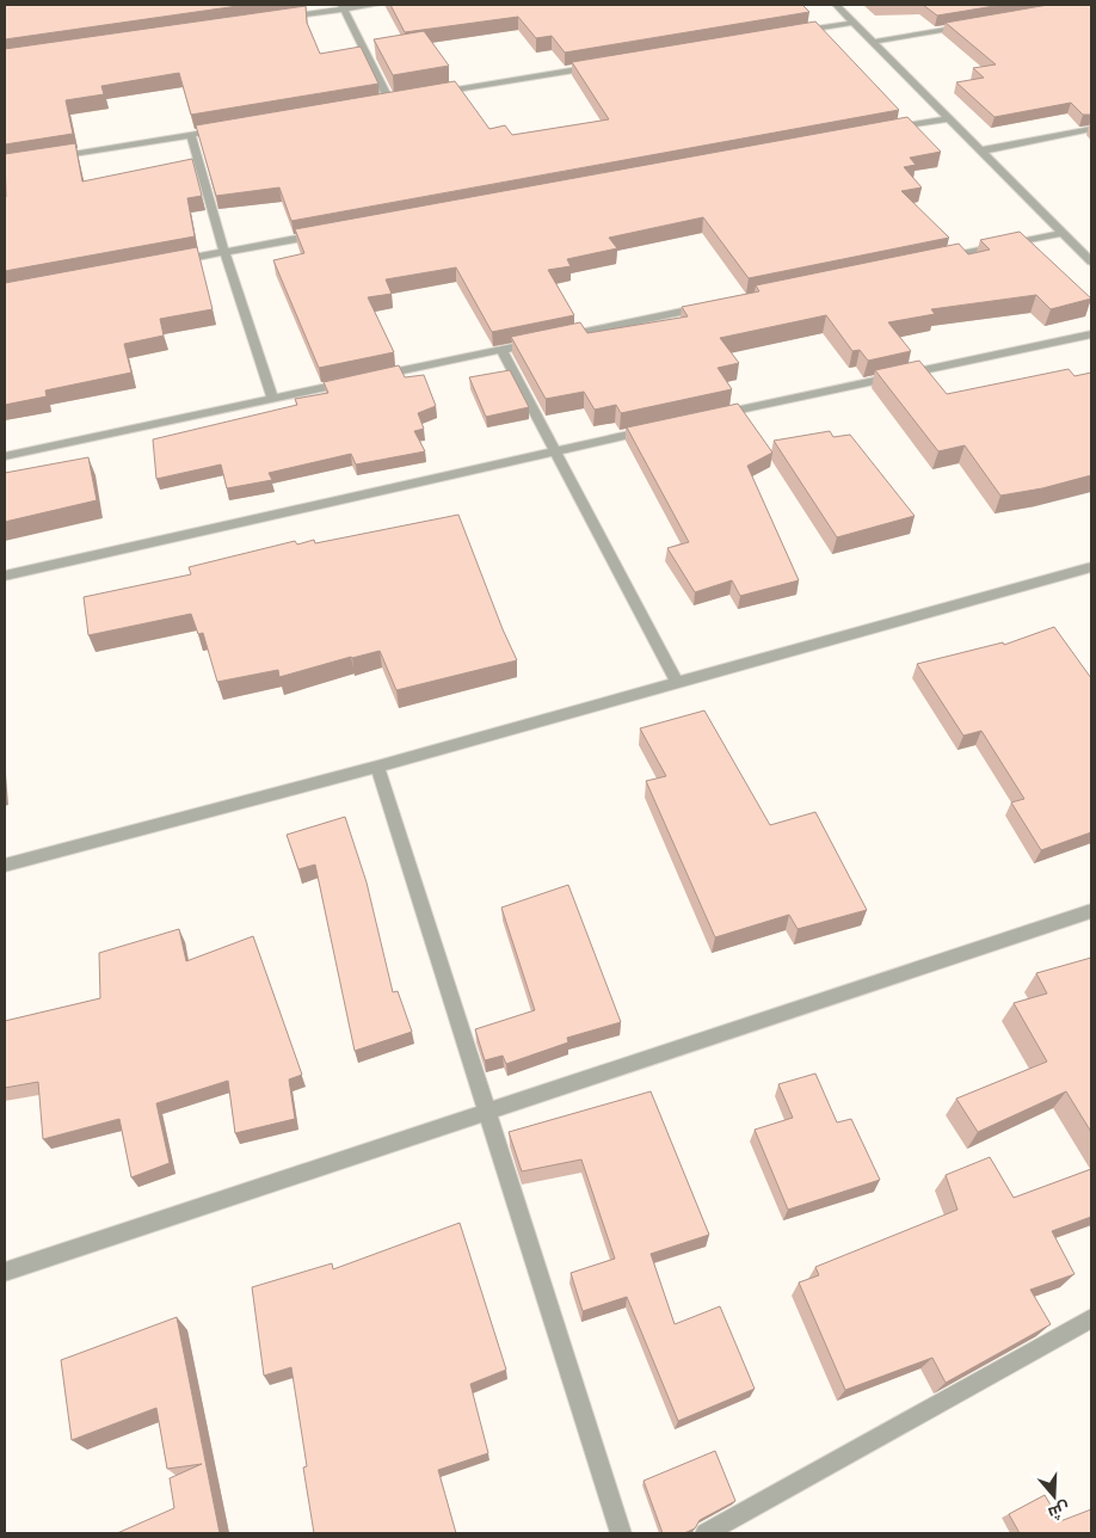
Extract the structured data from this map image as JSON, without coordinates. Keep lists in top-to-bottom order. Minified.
{"north":"bottom"}
